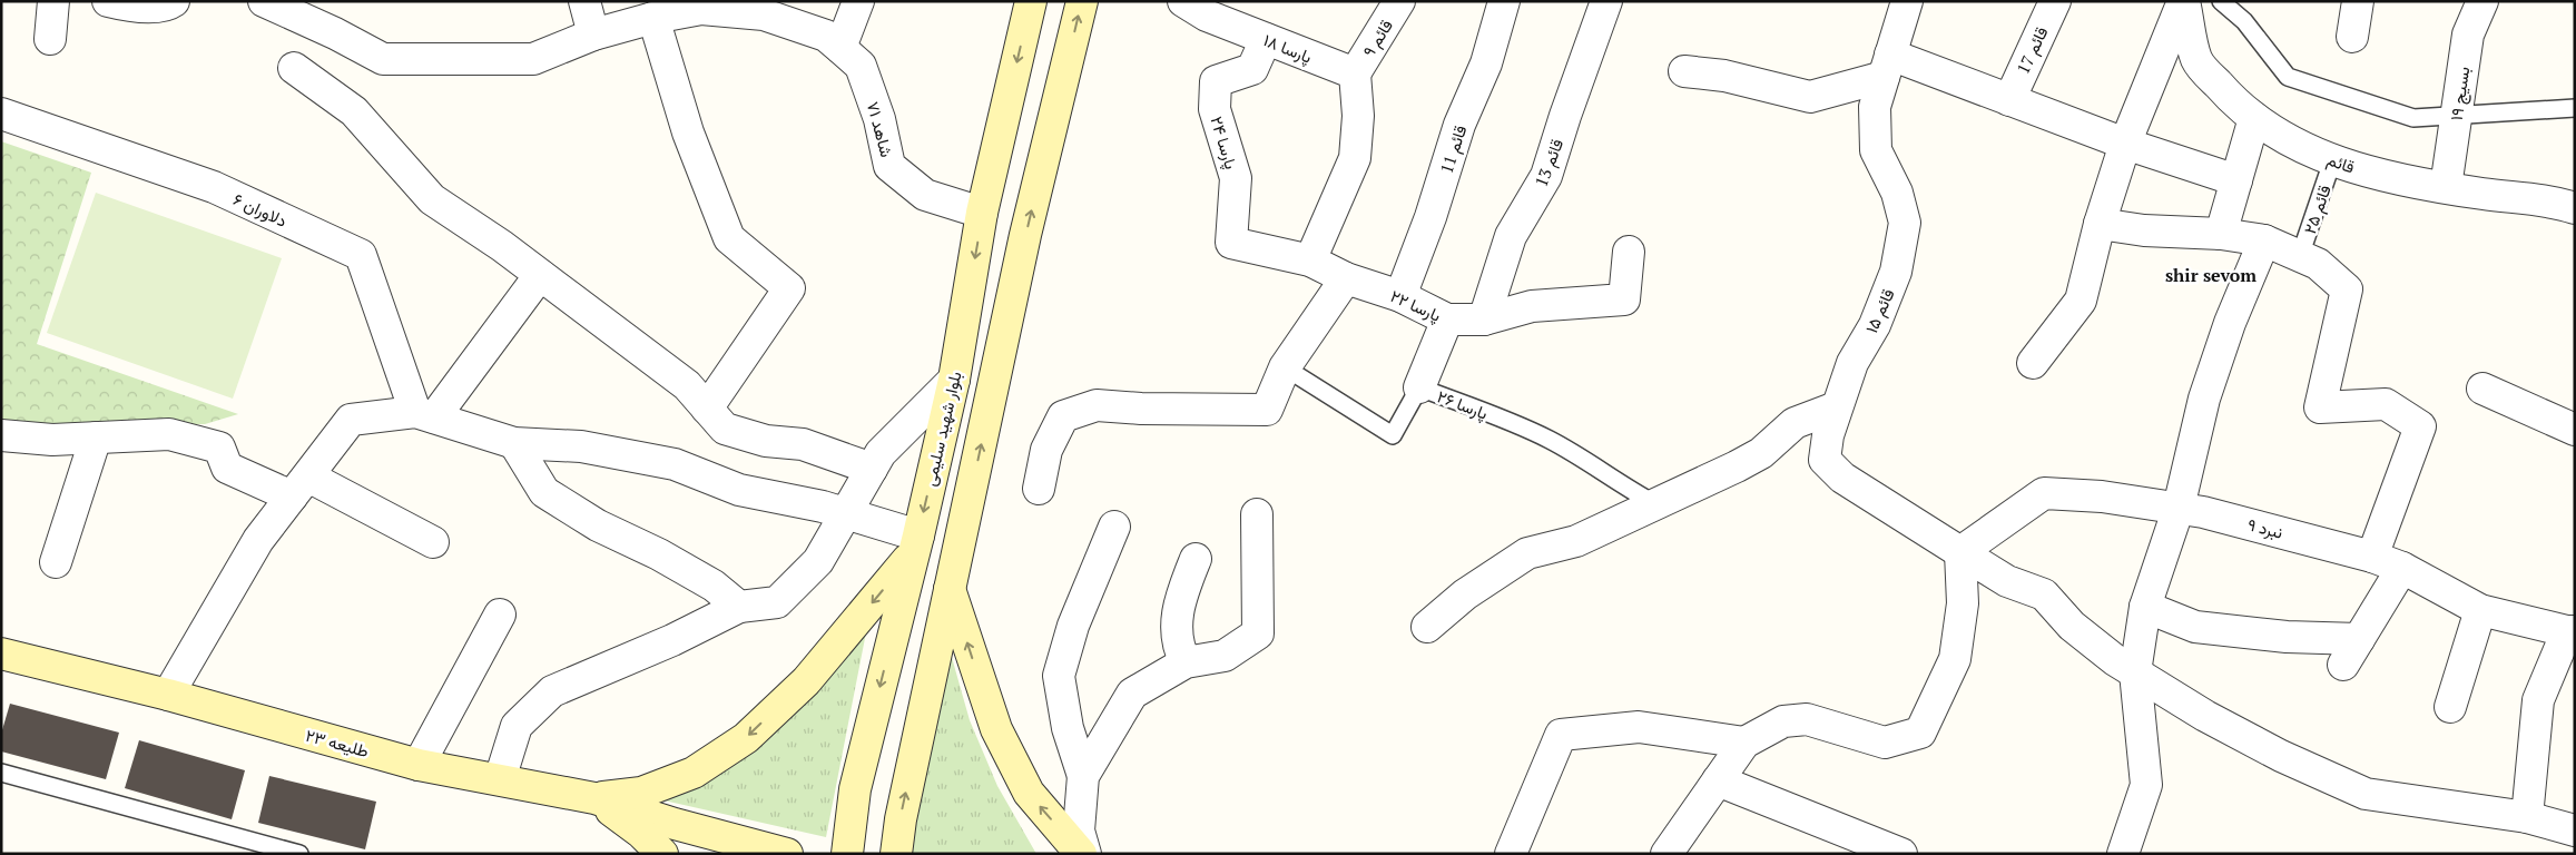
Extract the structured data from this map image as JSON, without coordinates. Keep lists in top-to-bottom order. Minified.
{"streets":{"main road":["بلوار شهید سلیمی","طلیعه ۲۳"],"street":["قائم ۹","پارسا ۱۸","قائم 17","بسیج ۱۹","شاهد ۷۱","پارسا ۲۴","قائم 11","قائم 13","قائم","دلاوران ۶","پارسا ۲۲","قائم ۱۵","نبرد ۹"],"lane":["قائم ۲۵","پارسا ۲۶"]},"crossings":[["قائم ۹","پارسا ۱۸"],["پارسا ۱۸","پارسا ۲۴"],["بسیج ۱۹","قائم"],["شاهد ۷۱","بلوار شهید سلیمی"],["پارسا ۲۴","پارسا ۲۲"],["قائم 11","پارسا ۲۲"],["قائم 13","پارسا ۲۲"],["قائم","قائم ۲۵"],["قائم ۱۵","نبرد ۹"]],"districts":["shir sevom"]}
